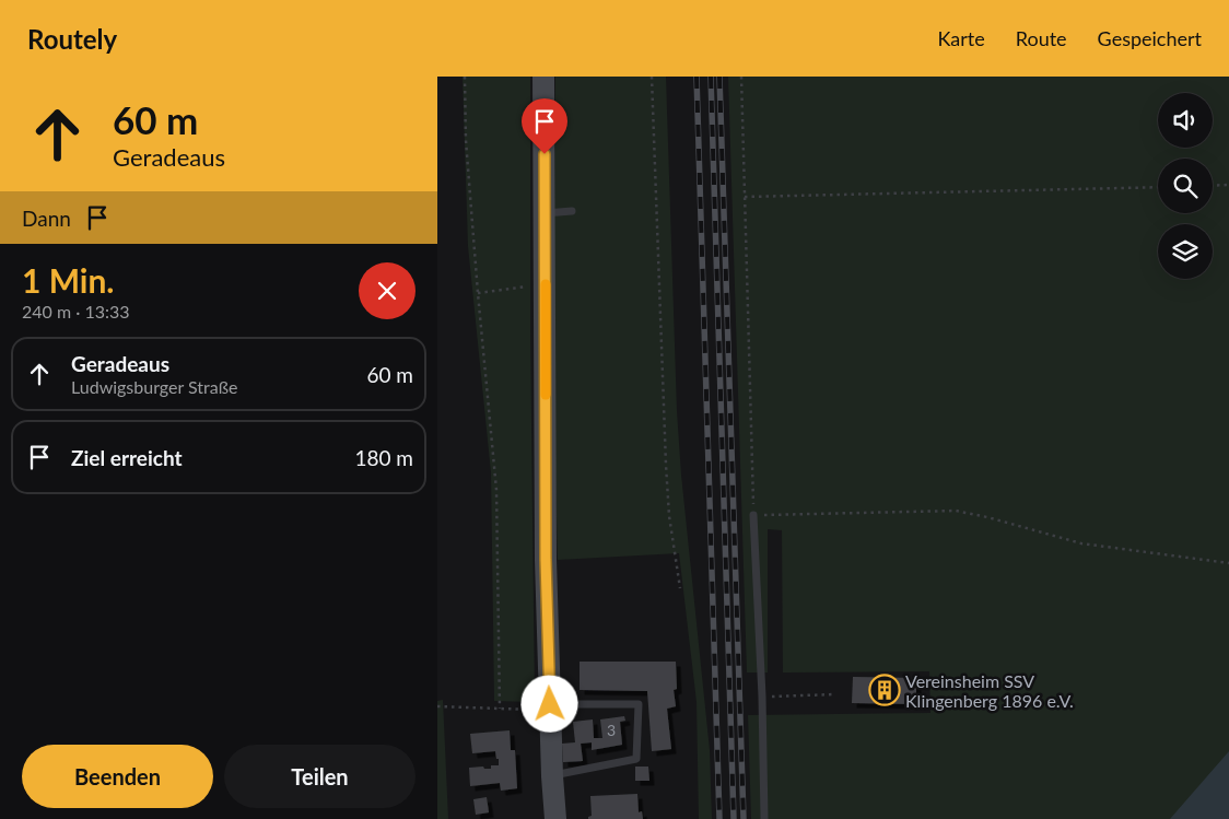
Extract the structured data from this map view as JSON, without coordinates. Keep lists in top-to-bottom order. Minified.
{"places":{"building":["Vereinsheim SSV Klingenberg 1896 e.V."]},"house_numbers":["3"],"page":{"header":"Routely","nav":["Karte","Route","Gespeichert"],"turn":["60 m","Geradeaus"],"then":"Dann","heading":["1 Min.","240 m · 13:33"],"list":[{"name":"Geradeaus","note":"Ludwigsburger Straße","value":"60 m"},{"name":"Ziel erreicht","value":"180 m"}],"buttons":["Beenden","Teilen"]}}
